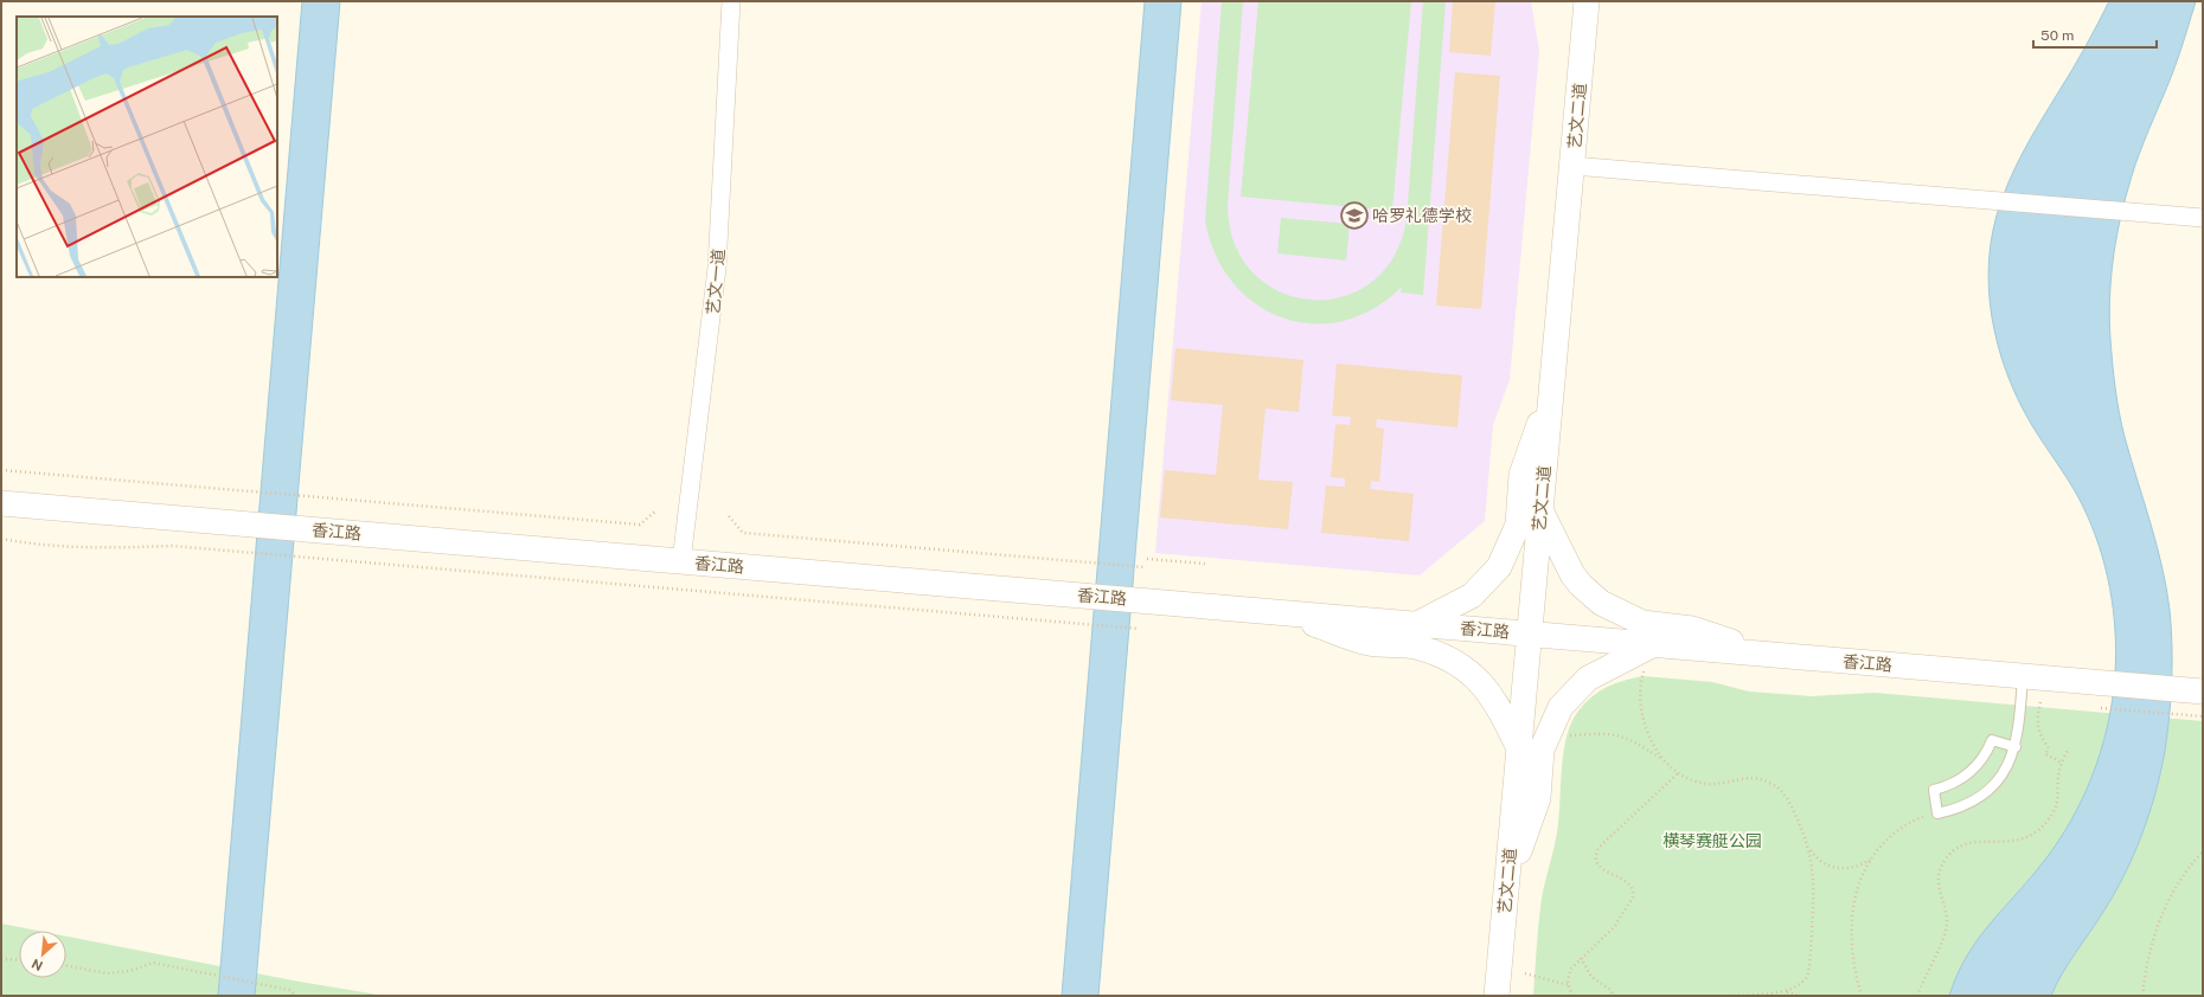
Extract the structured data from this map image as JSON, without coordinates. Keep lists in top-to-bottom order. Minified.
{"streets":{"main road":["艺文二道","香江路"],"street":["艺文一道"]},"crossings":[["艺文二道","香江路"],["艺文一道","香江路"]],"parks":["横琴赛艇公园"],"places":{"school or university":["哈罗礼德学校"]},"scale_bar":"50 m","north":"bottom left"}
